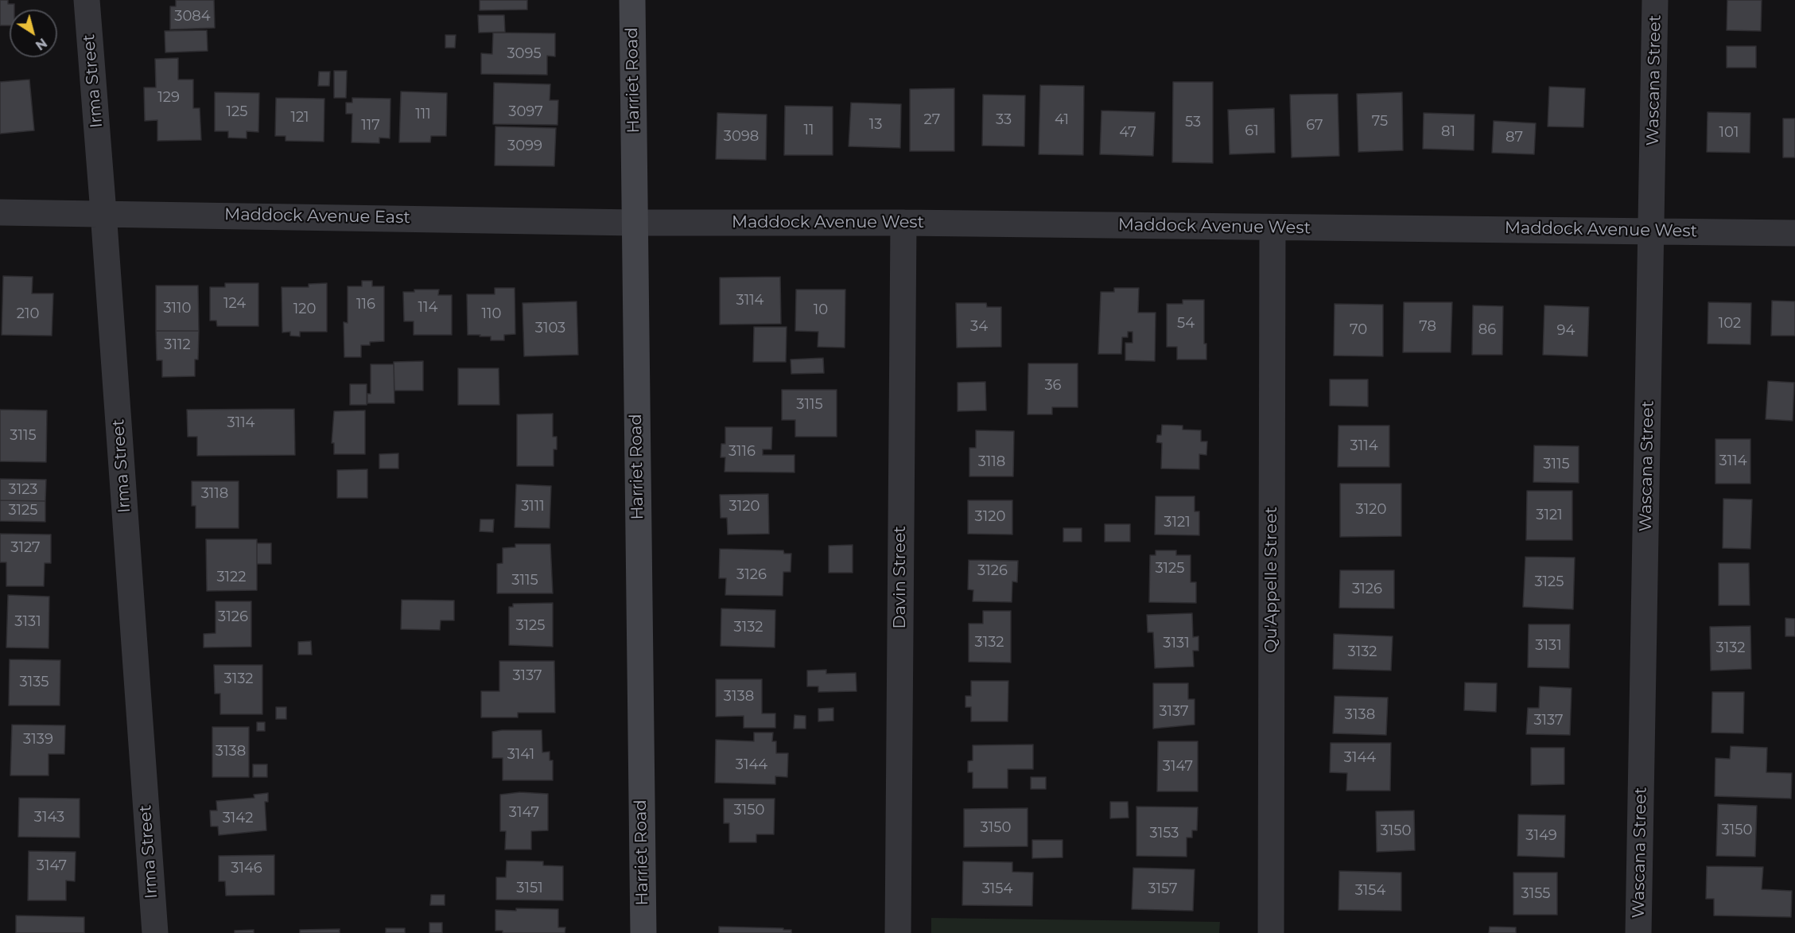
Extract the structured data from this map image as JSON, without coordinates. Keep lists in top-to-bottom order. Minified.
{"streets":{"main road":["Harriet Road"],"street":["Wascana Street","Irma Street","Maddock Avenue East","Maddock Avenue West","Davin Street","Qu'Appelle Street"]},"crossings":[["Harriet Road","Maddock Avenue East"],["Harriet Road","Maddock Avenue West"],["Wascana Street","Maddock Avenue West"],["Irma Street","Maddock Avenue East"],["Maddock Avenue East","Maddock Avenue West"],["Maddock Avenue West","Davin Street"],["Maddock Avenue West","Qu'Appelle Street"]],"house_numbers":["3084","3095","129","125","3097","111","121","27","33","41","75","53","13","117","67","11","61","81","47","101","3098","87","3099","3114","124","116","114","3110","120","10","210","110","54","102","34","78","3103","70","86","94","3112","36","3115","3114","3115","3114","3116","3114","3118","3115","3123","3118","3111","3120","3120","3125","3121","3120","3121","3127","3125","3126","3126","3122","3115","3125","3126","3126","3131","3125","3132","3132","3131","3131","3132","3132","3137","3132","3135","3138","3137","3138","3137","3139","3138","3141","3144","3144","3147","3150","3147","3143","3142","3150","3150","3150","3153","3149","3147","3146","3151","3154","3157","3154","3155"],"north":"bottom right"}
